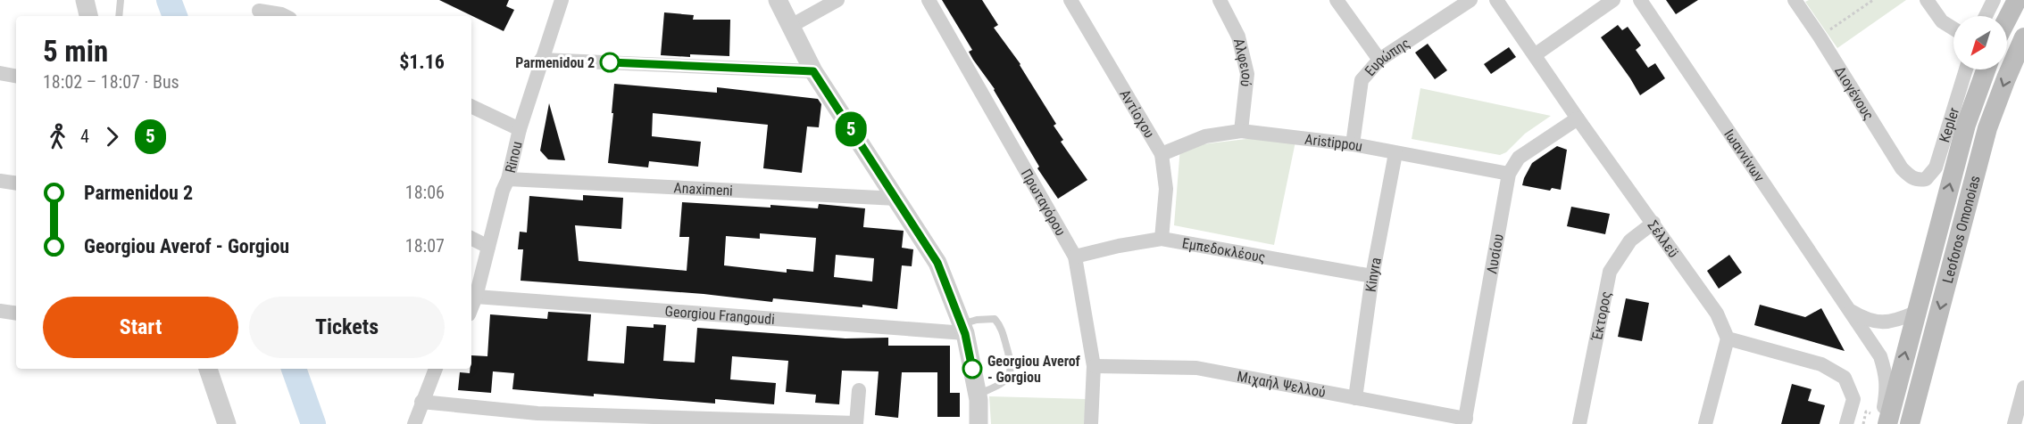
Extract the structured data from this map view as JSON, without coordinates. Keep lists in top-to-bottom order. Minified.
{"streets":{"main road":["Leoforos Omonoias"],"street":["Ευρώπης","Αλφειού","Διογένους","Αντίοχου","Kepler","Aristippou","Ιωαννίνων","Rinou","Anaximeni","Πρωταγόρου","Σέλλεϋ","Εμπεδοκλέους","Λυσίου","Kinyra","Georgiou Frangoudi","Έκτορος","Μιχαήλ Ψελλού"]},"crossings":[["Ευρώπης","Aristippou"],["Αλφειού","Aristippou"],["Διογένους","Kepler"],["Αντίοχου","Aristippou"],["Αντίοχου","Εμπεδοκλέους"],["Aristippou","Λυσίου"],["Aristippou","Kinyra"],["Ιωαννίνων","Leoforos Omonoias"],["Rinou","Anaximeni"],["Rinou","Georgiou Frangoudi"],["Πρωταγόρου","Εμπεδοκλέους"],["Πρωταγόρου","Μιχαήλ Ψελλού"],["Σέλλεϋ","Λυσίου"],["Σέλλεϋ","Έκτορος"],["Εμπεδοκλέους","Kinyra"],["Λυσίου","Μιχαήλ Ψελλού"],["Kinyra","Μιχαήλ Ψελλού"]],"places":["Parmenidou 2","Georgiou Averof - Gorgiou"],"lines":["bus line 5"],"north":"bottom left","page":{"on_map":"5","heading":["5 min","18:02 – 18:07 · Bus","$1.16"],"legs":["4","5"],"list":[{"name":"Parmenidou 2","value":"18:06"},{"name":"Georgiou Averof - Gorgiou","value":"18:07"}],"buttons":["Start","Tickets"]}}
